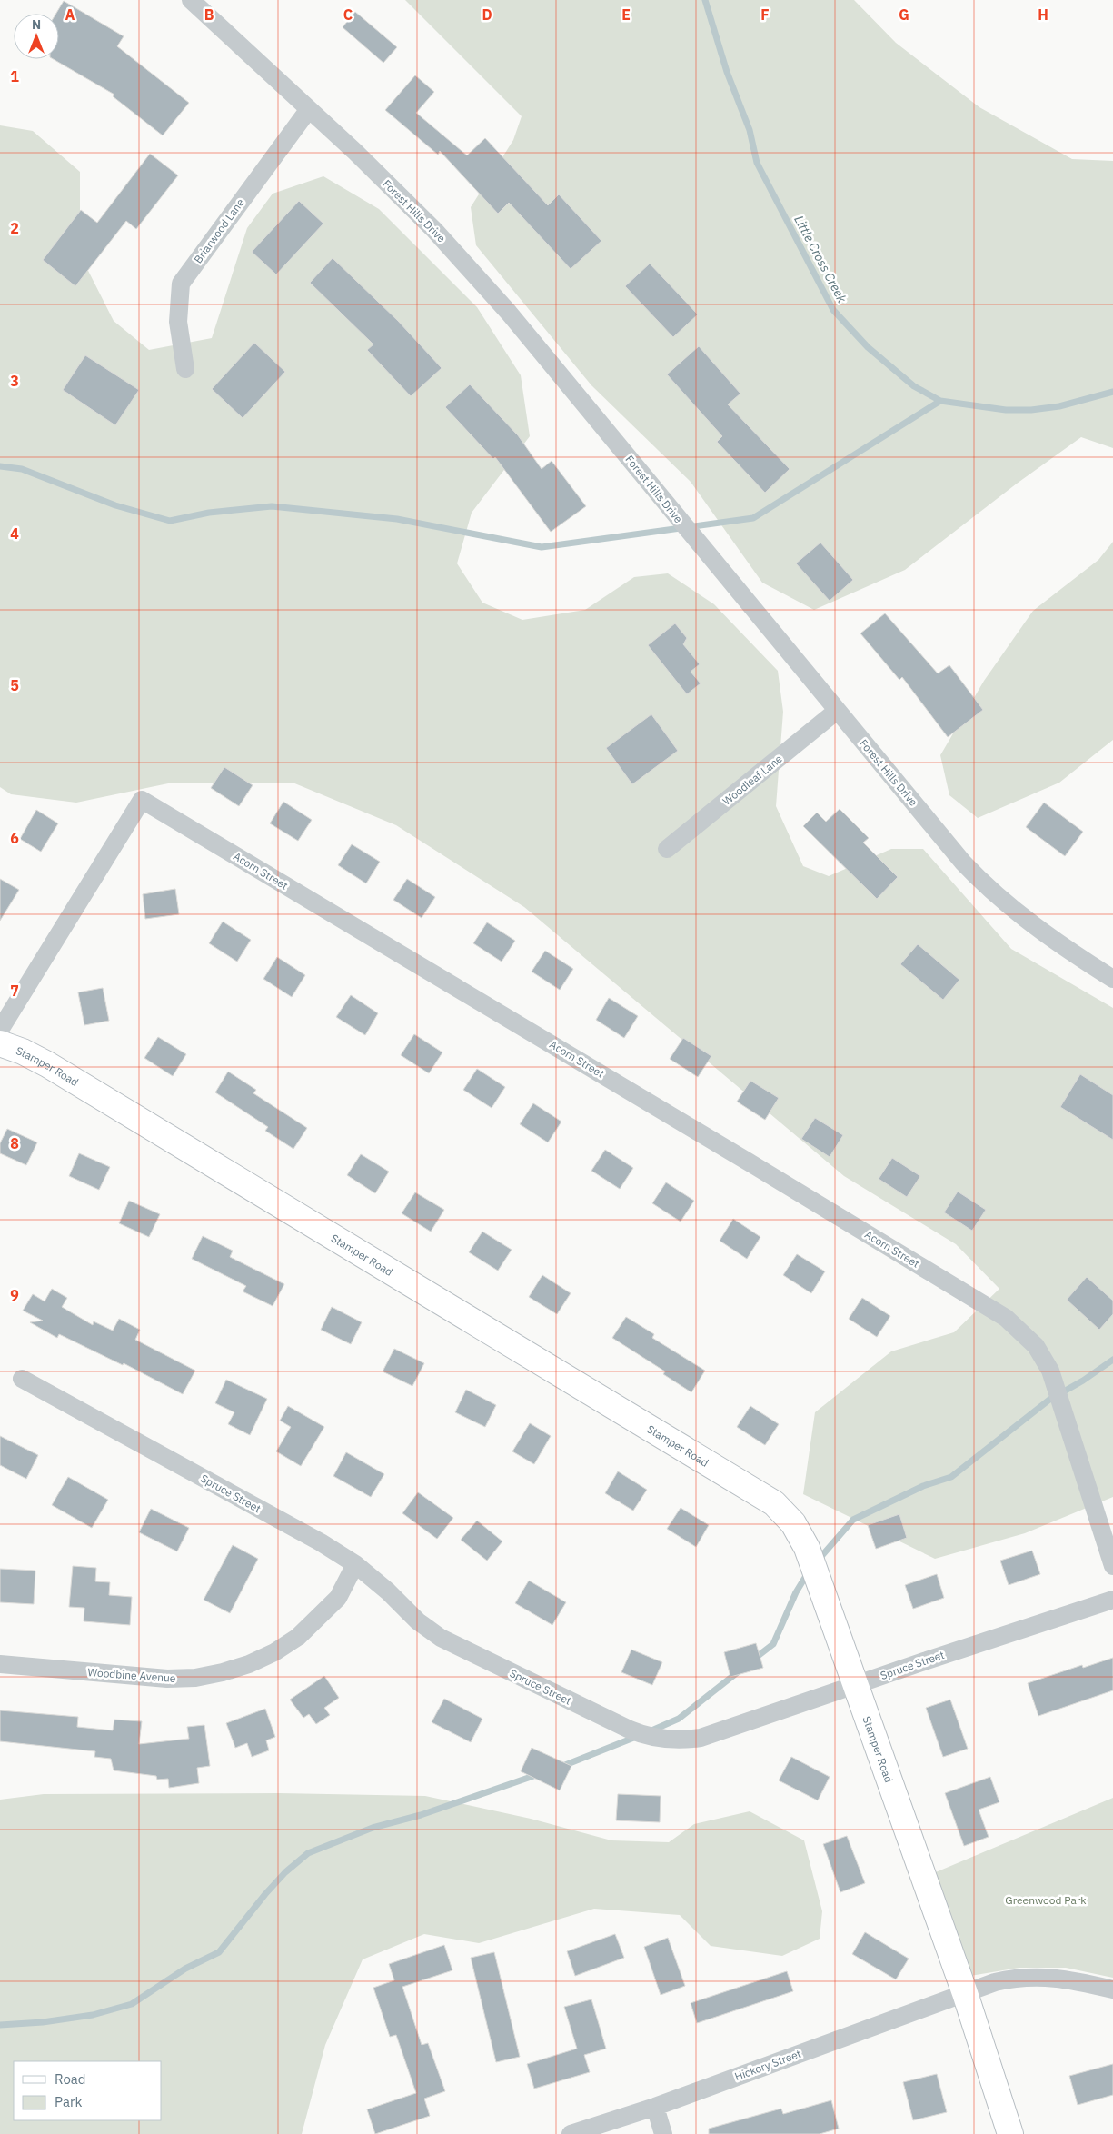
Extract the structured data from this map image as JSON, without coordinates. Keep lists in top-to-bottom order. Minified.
{"streets":{"street":["Forest Hills Drive","Briarwood Lane","Woodleaf Lane","Acorn Street","Stamper Road","Spruce Street","Woodbine Avenue","Hickory Street"]},"crossings":[["Forest Hills Drive","Briarwood Lane"],["Forest Hills Drive","Woodleaf Lane"],["Stamper Road","Spruce Street"],["Stamper Road","Hickory Street"],["Spruce Street","Woodbine Avenue"]],"water":["Little Cross Creek"],"parks":["Greenwood Park"],"legend":["Road","Park"],"north":"top","grid":{"columns":["A","B","C","D","E","F","G","H"],"rows":["1","2","3","4","5","6","7","8","9"]}}
